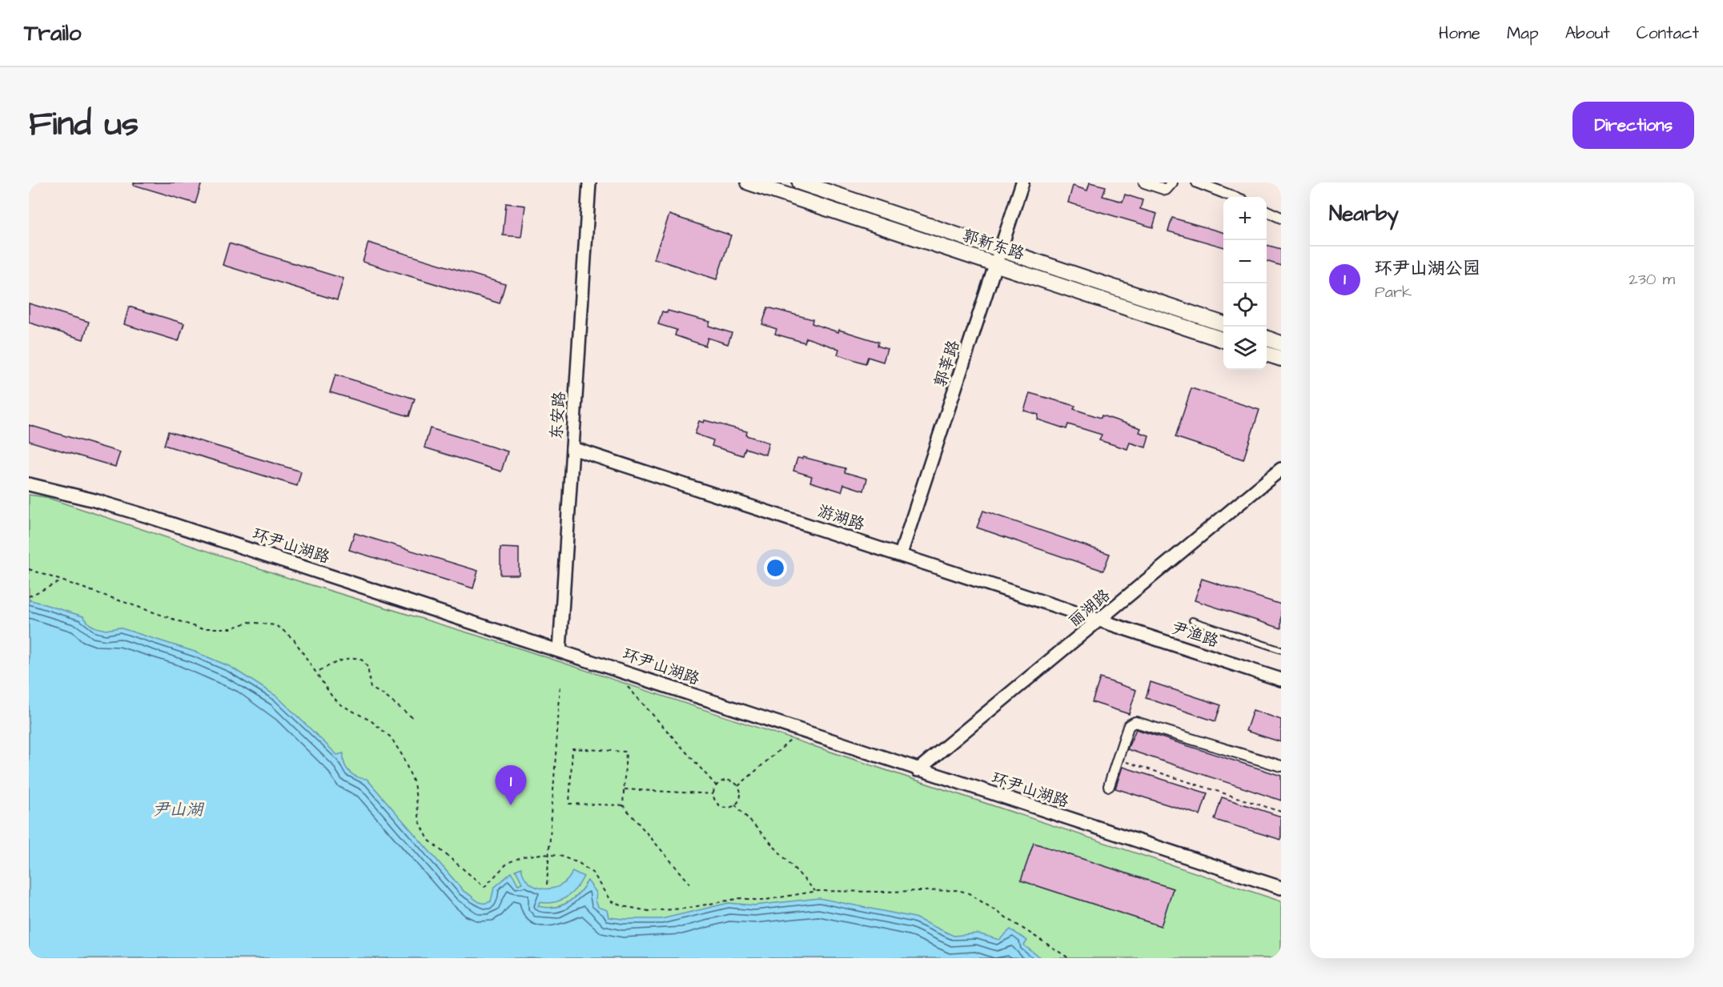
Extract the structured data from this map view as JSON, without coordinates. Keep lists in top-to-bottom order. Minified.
{"streets":{"main road":["郭新东路"],"street":["郭莘路","东安路","游湖路","环尹山湖路","丽湖路","尹渔路"]},"crossings":[["郭新东路","郭莘路"],["郭莘路","游湖路"],["东安路","游湖路"],["东安路","环尹山湖路"],["游湖路","丽湖路"],["游湖路","尹渔路"],["环尹山湖路","丽湖路"],["丽湖路","尹渔路"]],"water":["尹山湖"],"page":{"header":"Trailo","nav":["Home","Map","About","Contact"],"title":"Find us","buttons":"Directions","heading":"Nearby","map_buttons":["+","−"],"list":[{"mark":"1","name":"环尹山湖公园","note":"Park","value":"230 m"}],"pins":"1"}}
